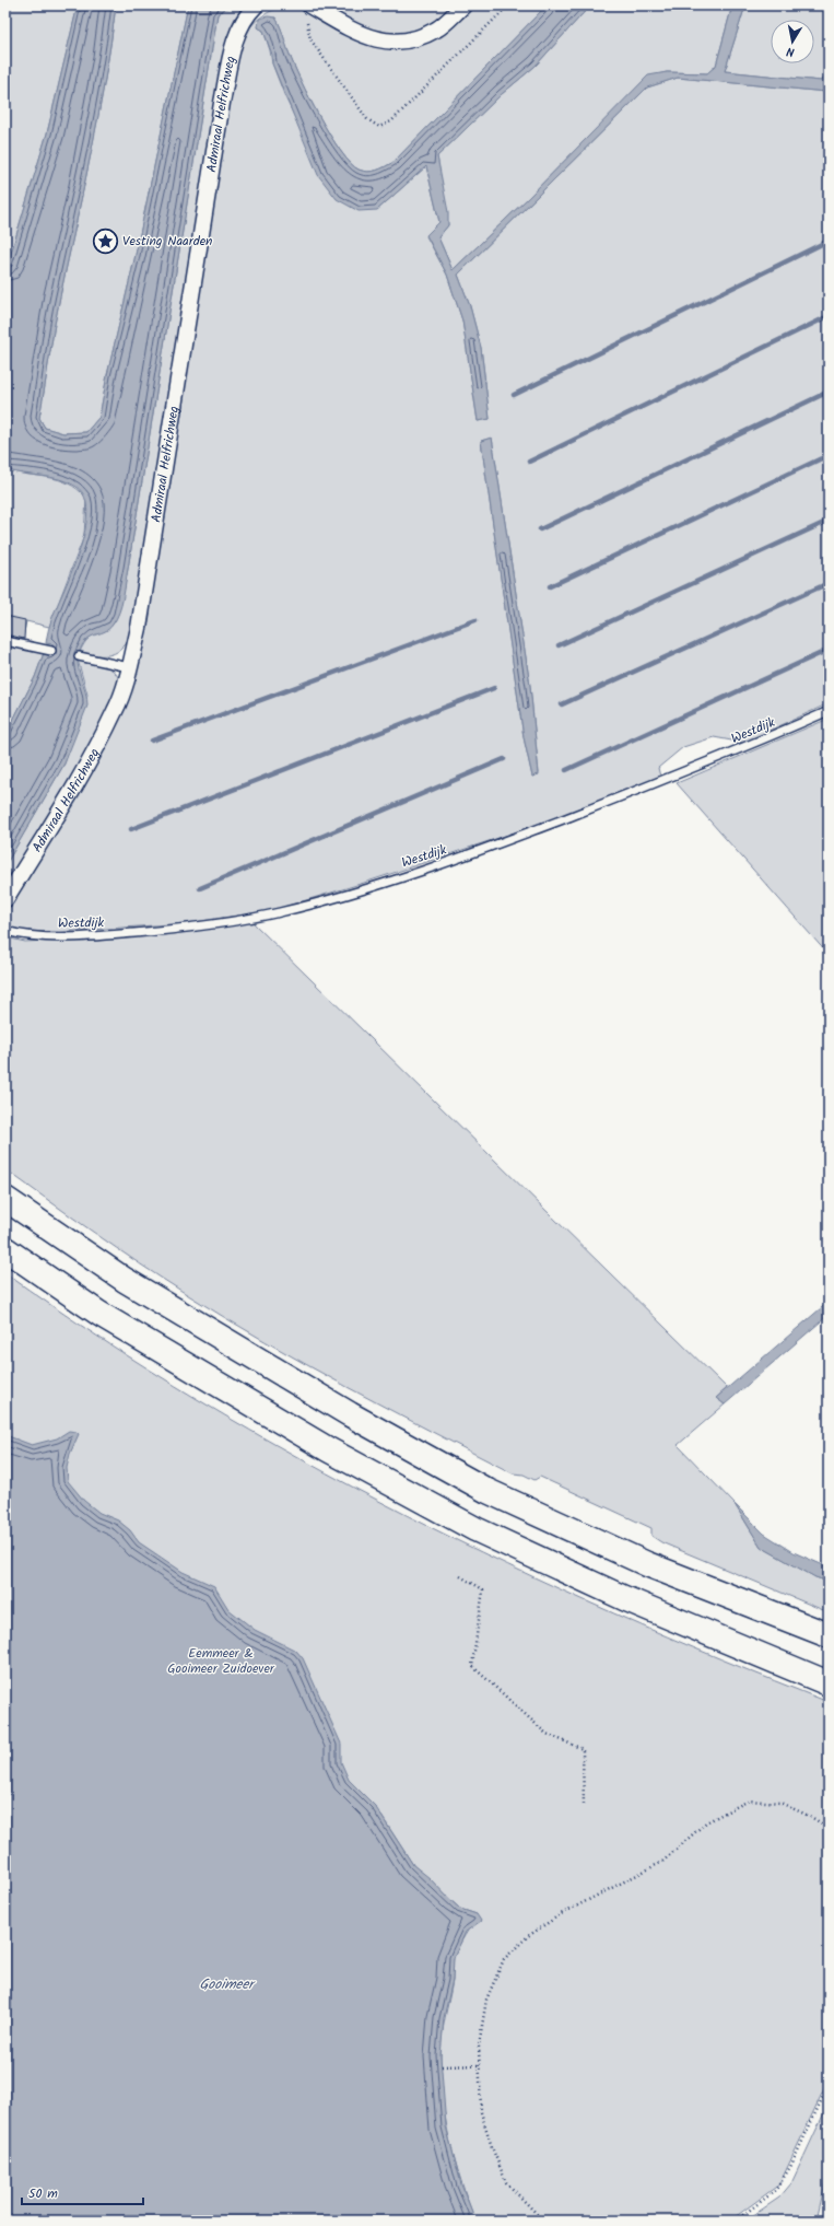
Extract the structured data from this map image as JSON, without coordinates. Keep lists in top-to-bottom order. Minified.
{"streets":{"street":["Admiraal Helfrichweg"],"lane":["Westdijk"]},"water":["Gooimeer"],"parks":["Eemmeer & Gooimeer Zuidoever"],"places":{"place":["Vesting Naarden"]},"scale_bar":"50 m","north":"bottom"}
